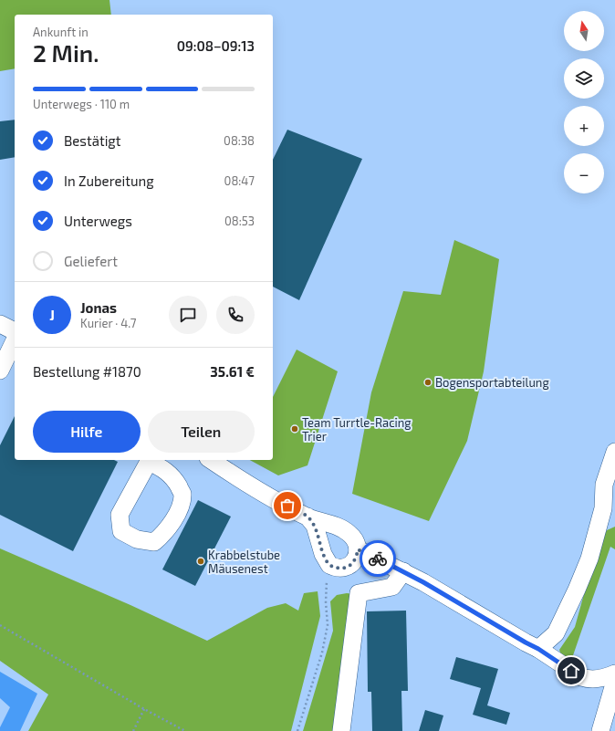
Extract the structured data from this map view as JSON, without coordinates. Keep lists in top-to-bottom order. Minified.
{"places":["Bogensportabteilung","Team Turrtle-Racing Trier","Krabbelstube Mäusenest"],"north":"top","page":{"map_buttons":["+","−"],"heading":["2 Min.","Ankunft in","09:08–09:13"],"panel":["Jonas","Kurier · 4.7","Bestellung #1870","35.61 €"],"bar":"Unterwegs · 110 m","list":[["Bestätigt","08:38"],["In Zubereitung","08:47"],["Unterwegs","08:53"],"Geliefert"],"round":"J","buttons":["Hilfe","Teilen"]}}
